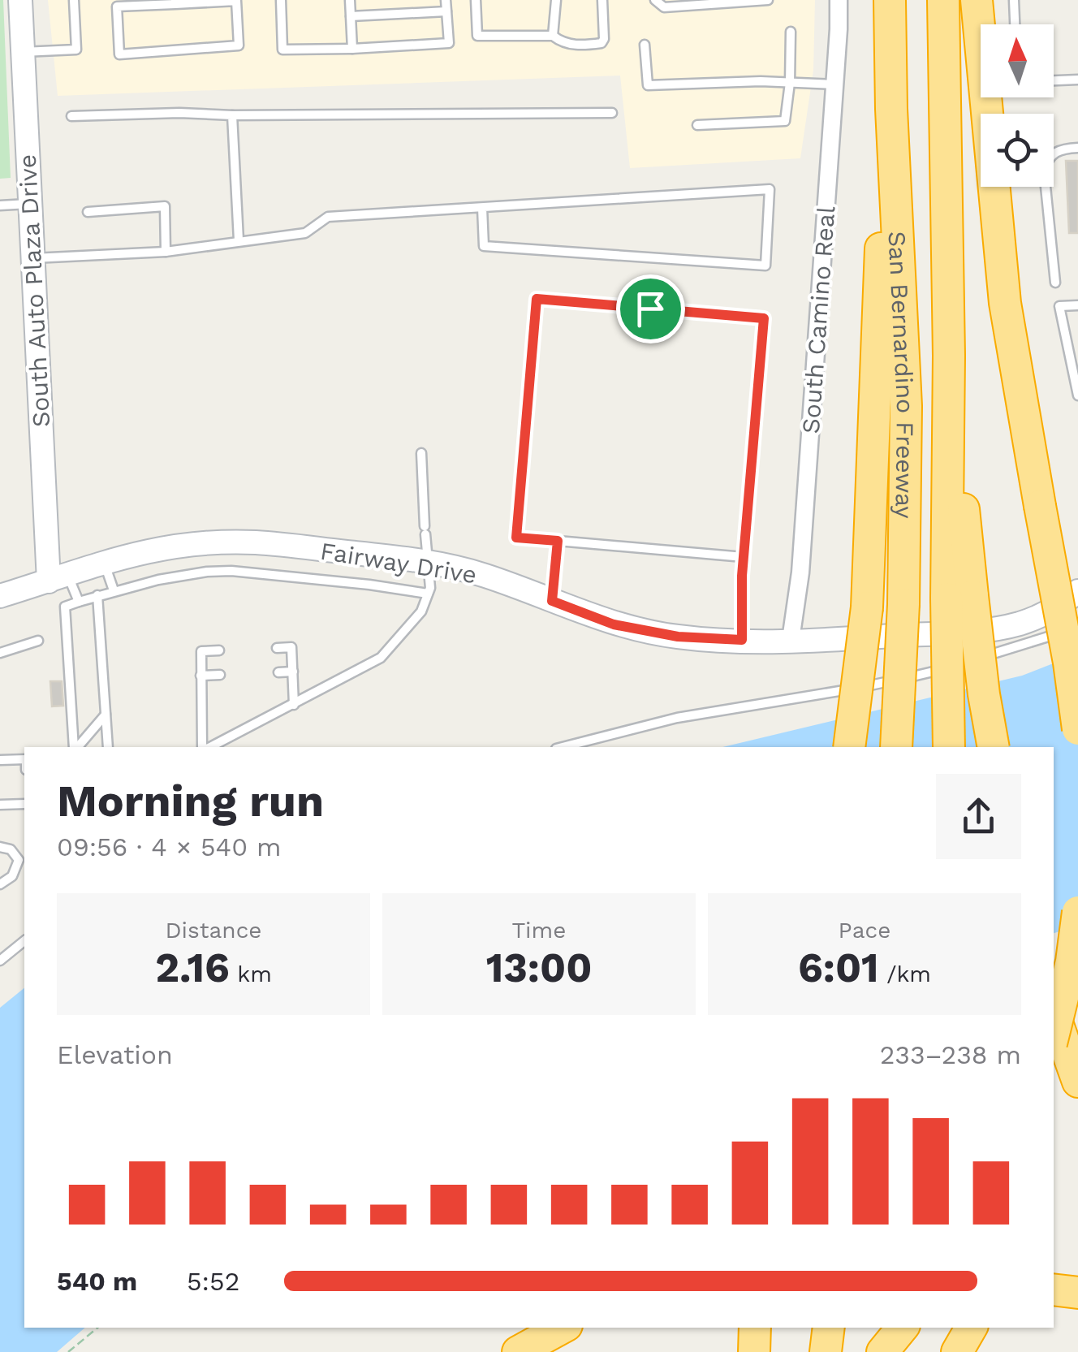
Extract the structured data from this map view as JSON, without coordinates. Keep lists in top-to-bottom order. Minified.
{"streets":{"highway":["San Bernardino Freeway"],"street":["South Auto Plaza Drive","South Camino Real","Fairway Drive"]},"crossings":[["South Auto Plaza Drive","Fairway Drive"],["South Camino Real","Fairway Drive"]],"north":"top","page":{"heading":["Morning run","09:56 · 4 × 540 m"],"stats":[["Distance","2.16 km"],["Time","13:00"],["Pace","6:01 /km"]],"chart":["Elevation","233–238 m"],"list":[{"name":"540 m","note":"5:52"}]}}
